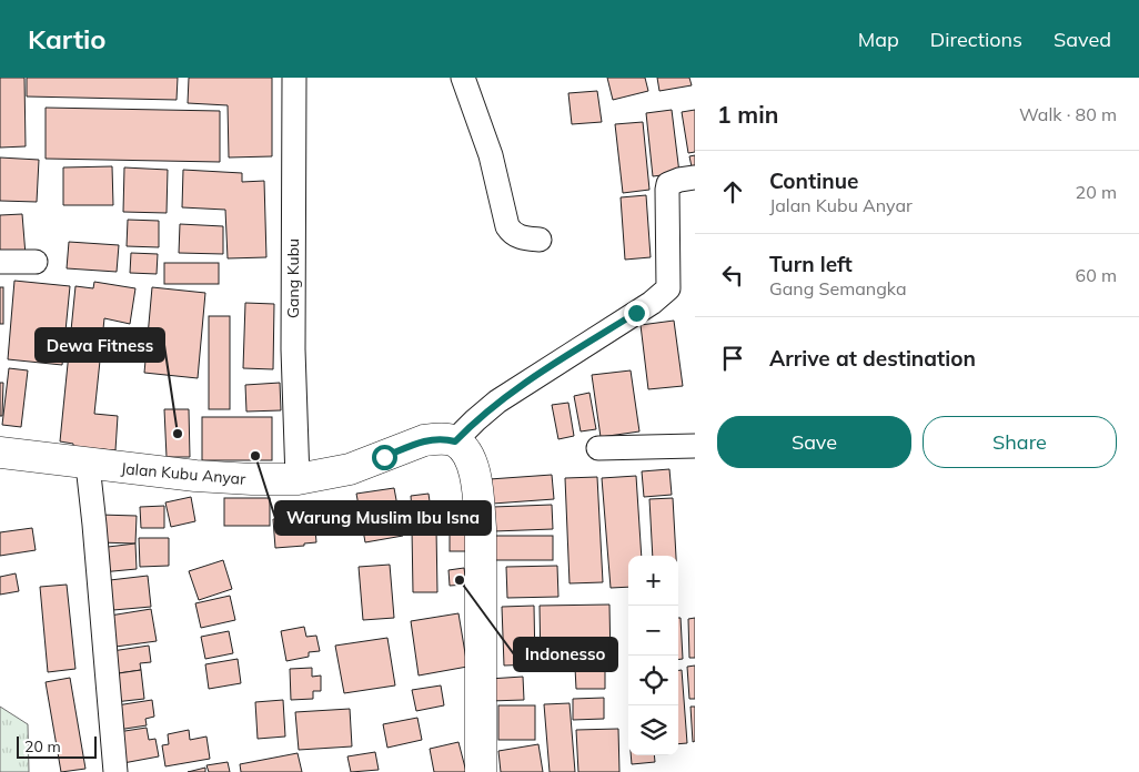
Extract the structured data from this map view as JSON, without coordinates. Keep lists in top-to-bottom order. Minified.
{"streets":{"street":["Gang Kubu","Jalan Kubu Anyar"]},"crossings":[["Gang Kubu","Jalan Kubu Anyar"]],"places":["Dewa Fitness","Warung Muslim Ibu Isna","Indonesso"],"scale_bar":"20 m","page":{"header":"Kartio","nav":["Map","Directions","Saved"],"heading":["1 min","Walk · 80 m"],"list":[["Continue","Jalan Kubu Anyar","20 m"],["Turn left","Gang Semangka","60 m"],"Arrive at destination"],"buttons":["Save","Share"],"map_buttons":["+","−"],"scale":"20 m"}}
